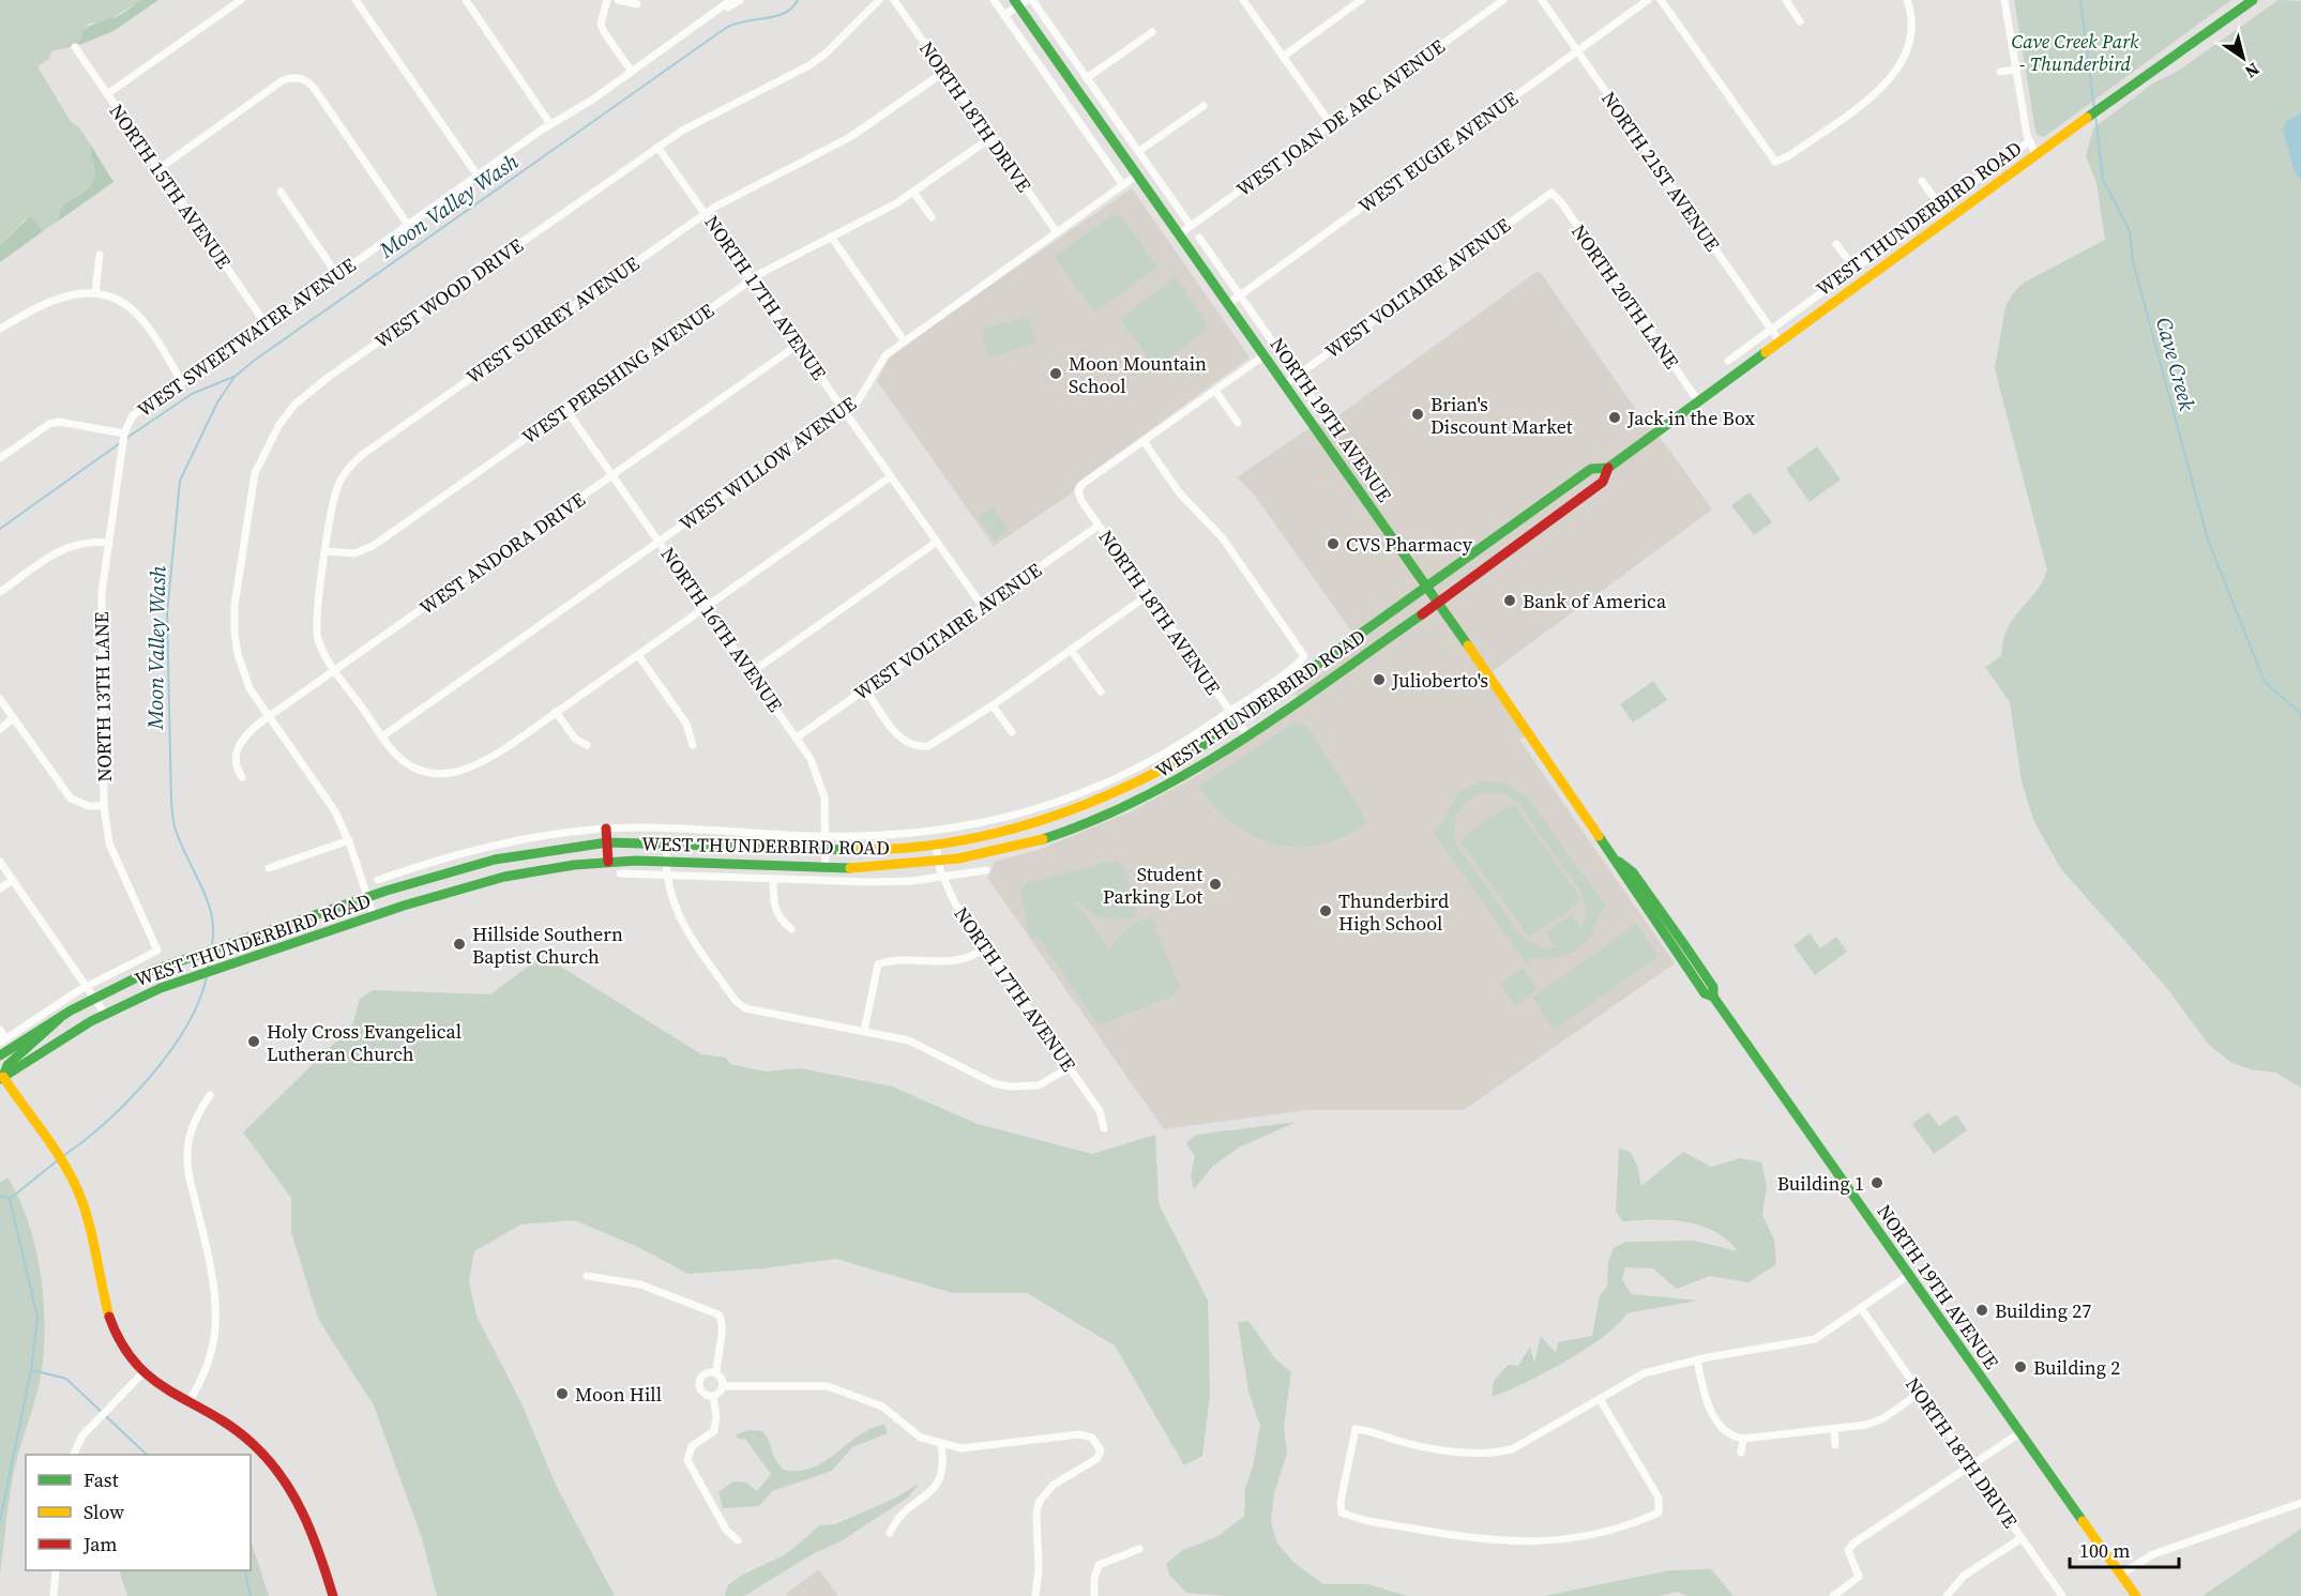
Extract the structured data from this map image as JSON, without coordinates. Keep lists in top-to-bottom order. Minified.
{"streets":{"main road":["WEST THUNDERBIRD ROAD","NORTH 19TH AVENUE"],"street":["NORTH 18TH DRIVE","WEST JOAN DE ARC AVENUE","WEST EUGIE AVENUE","NORTH 21ST AVENUE","NORTH 15TH AVENUE","WEST VOLTAIRE AVENUE","WEST WOOD DRIVE","NORTH 20TH LANE","NORTH 17TH AVENUE","WEST SURREY AVENUE","WEST SWEETWATER AVENUE","WEST PERSHING AVENUE","WEST WILLOW AVENUE","WEST ANDORA DRIVE","NORTH 18TH AVENUE","NORTH 16TH AVENUE","NORTH 13TH LANE"]},"crossings":[["NORTH 18TH DRIVE","WEST SURREY AVENUE"],["NORTH 18TH DRIVE","WEST PERSHING AVENUE"],["NORTH 18TH DRIVE","WEST WILLOW AVENUE"],["WEST JOAN DE ARC AVENUE","NORTH 19TH AVENUE"],["WEST EUGIE AVENUE","NORTH 21ST AVENUE"],["WEST EUGIE AVENUE","NORTH 19TH AVENUE"],["NORTH 21ST AVENUE","WEST THUNDERBIRD ROAD"],["NORTH 15TH AVENUE","WEST SWEETWATER AVENUE"],["WEST THUNDERBIRD ROAD","WEST WOOD DRIVE"],["WEST THUNDERBIRD ROAD","NORTH 20TH LANE"],["WEST THUNDERBIRD ROAD","NORTH 17TH AVENUE"],["WEST THUNDERBIRD ROAD","NORTH 19TH AVENUE"],["WEST THUNDERBIRD ROAD","NORTH 18TH AVENUE"],["WEST THUNDERBIRD ROAD","NORTH 16TH AVENUE"],["WEST THUNDERBIRD ROAD","NORTH 13TH LANE"],["WEST VOLTAIRE AVENUE","NORTH 20TH LANE"],["WEST VOLTAIRE AVENUE","NORTH 17TH AVENUE"],["WEST VOLTAIRE AVENUE","NORTH 19TH AVENUE"],["WEST VOLTAIRE AVENUE","NORTH 18TH AVENUE"],["WEST VOLTAIRE AVENUE","NORTH 16TH AVENUE"],["WEST WOOD DRIVE","NORTH 17TH AVENUE"],["WEST WOOD DRIVE","WEST ANDORA DRIVE"],["NORTH 17TH AVENUE","WEST SURREY AVENUE"],["NORTH 17TH AVENUE","WEST PERSHING AVENUE"],["NORTH 17TH AVENUE","WEST WILLOW AVENUE"],["NORTH 17TH AVENUE","WEST ANDORA DRIVE"],["WEST SURREY AVENUE","WEST PERSHING AVENUE"],["WEST SURREY AVENUE","WEST WILLOW AVENUE"],["WEST SURREY AVENUE","WEST ANDORA DRIVE"],["WEST SWEETWATER AVENUE","NORTH 13TH LANE"],["WEST PERSHING AVENUE","NORTH 16TH AVENUE"],["NORTH 19TH AVENUE","WEST WILLOW AVENUE"],["WEST WILLOW AVENUE","NORTH 16TH AVENUE"],["WEST ANDORA DRIVE","NORTH 16TH AVENUE"]],"water":["Moon Valley Wash","Cave Creek"],"parks":["Cave Creek Park - Thunderbird"],"places":["Moon Mountain School","Brian's Discount Market","Jack in the Box","CVS Pharmacy","Bank of America","Julioberto's","Student Parking Lot","Thunderbird High School","Hillside Southern Baptist Church","Holy Cross Evangelical Lutheran Church","Building 1","Building 27","Building 2","Moon Hill"],"legend":["Fast","Slow","Jam"],"scale_bar":"100 m","north":"bottom right"}
